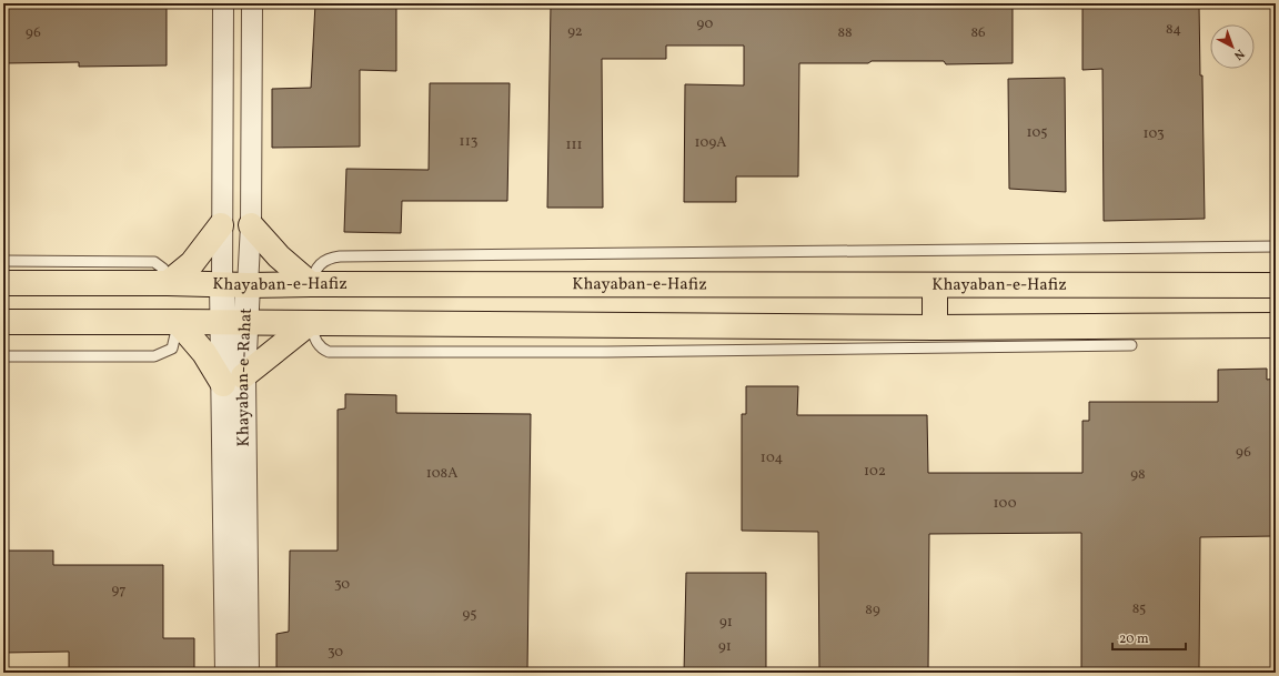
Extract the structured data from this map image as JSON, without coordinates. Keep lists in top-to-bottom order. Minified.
{"streets":{"main road":["Khayaban-e-Hafiz"],"street":["Khayaban-e-Rahat"]},"crossings":[["Khayaban-e-Hafiz","Khayaban-e-Rahat"]],"house_numbers":["90","84","92","96","88","86","105","103","113","109A","111","96","104","102","108A","98","100","30","97","85","89","95","91","91","30"],"scale_bar":"20 m","north":"bottom right"}
